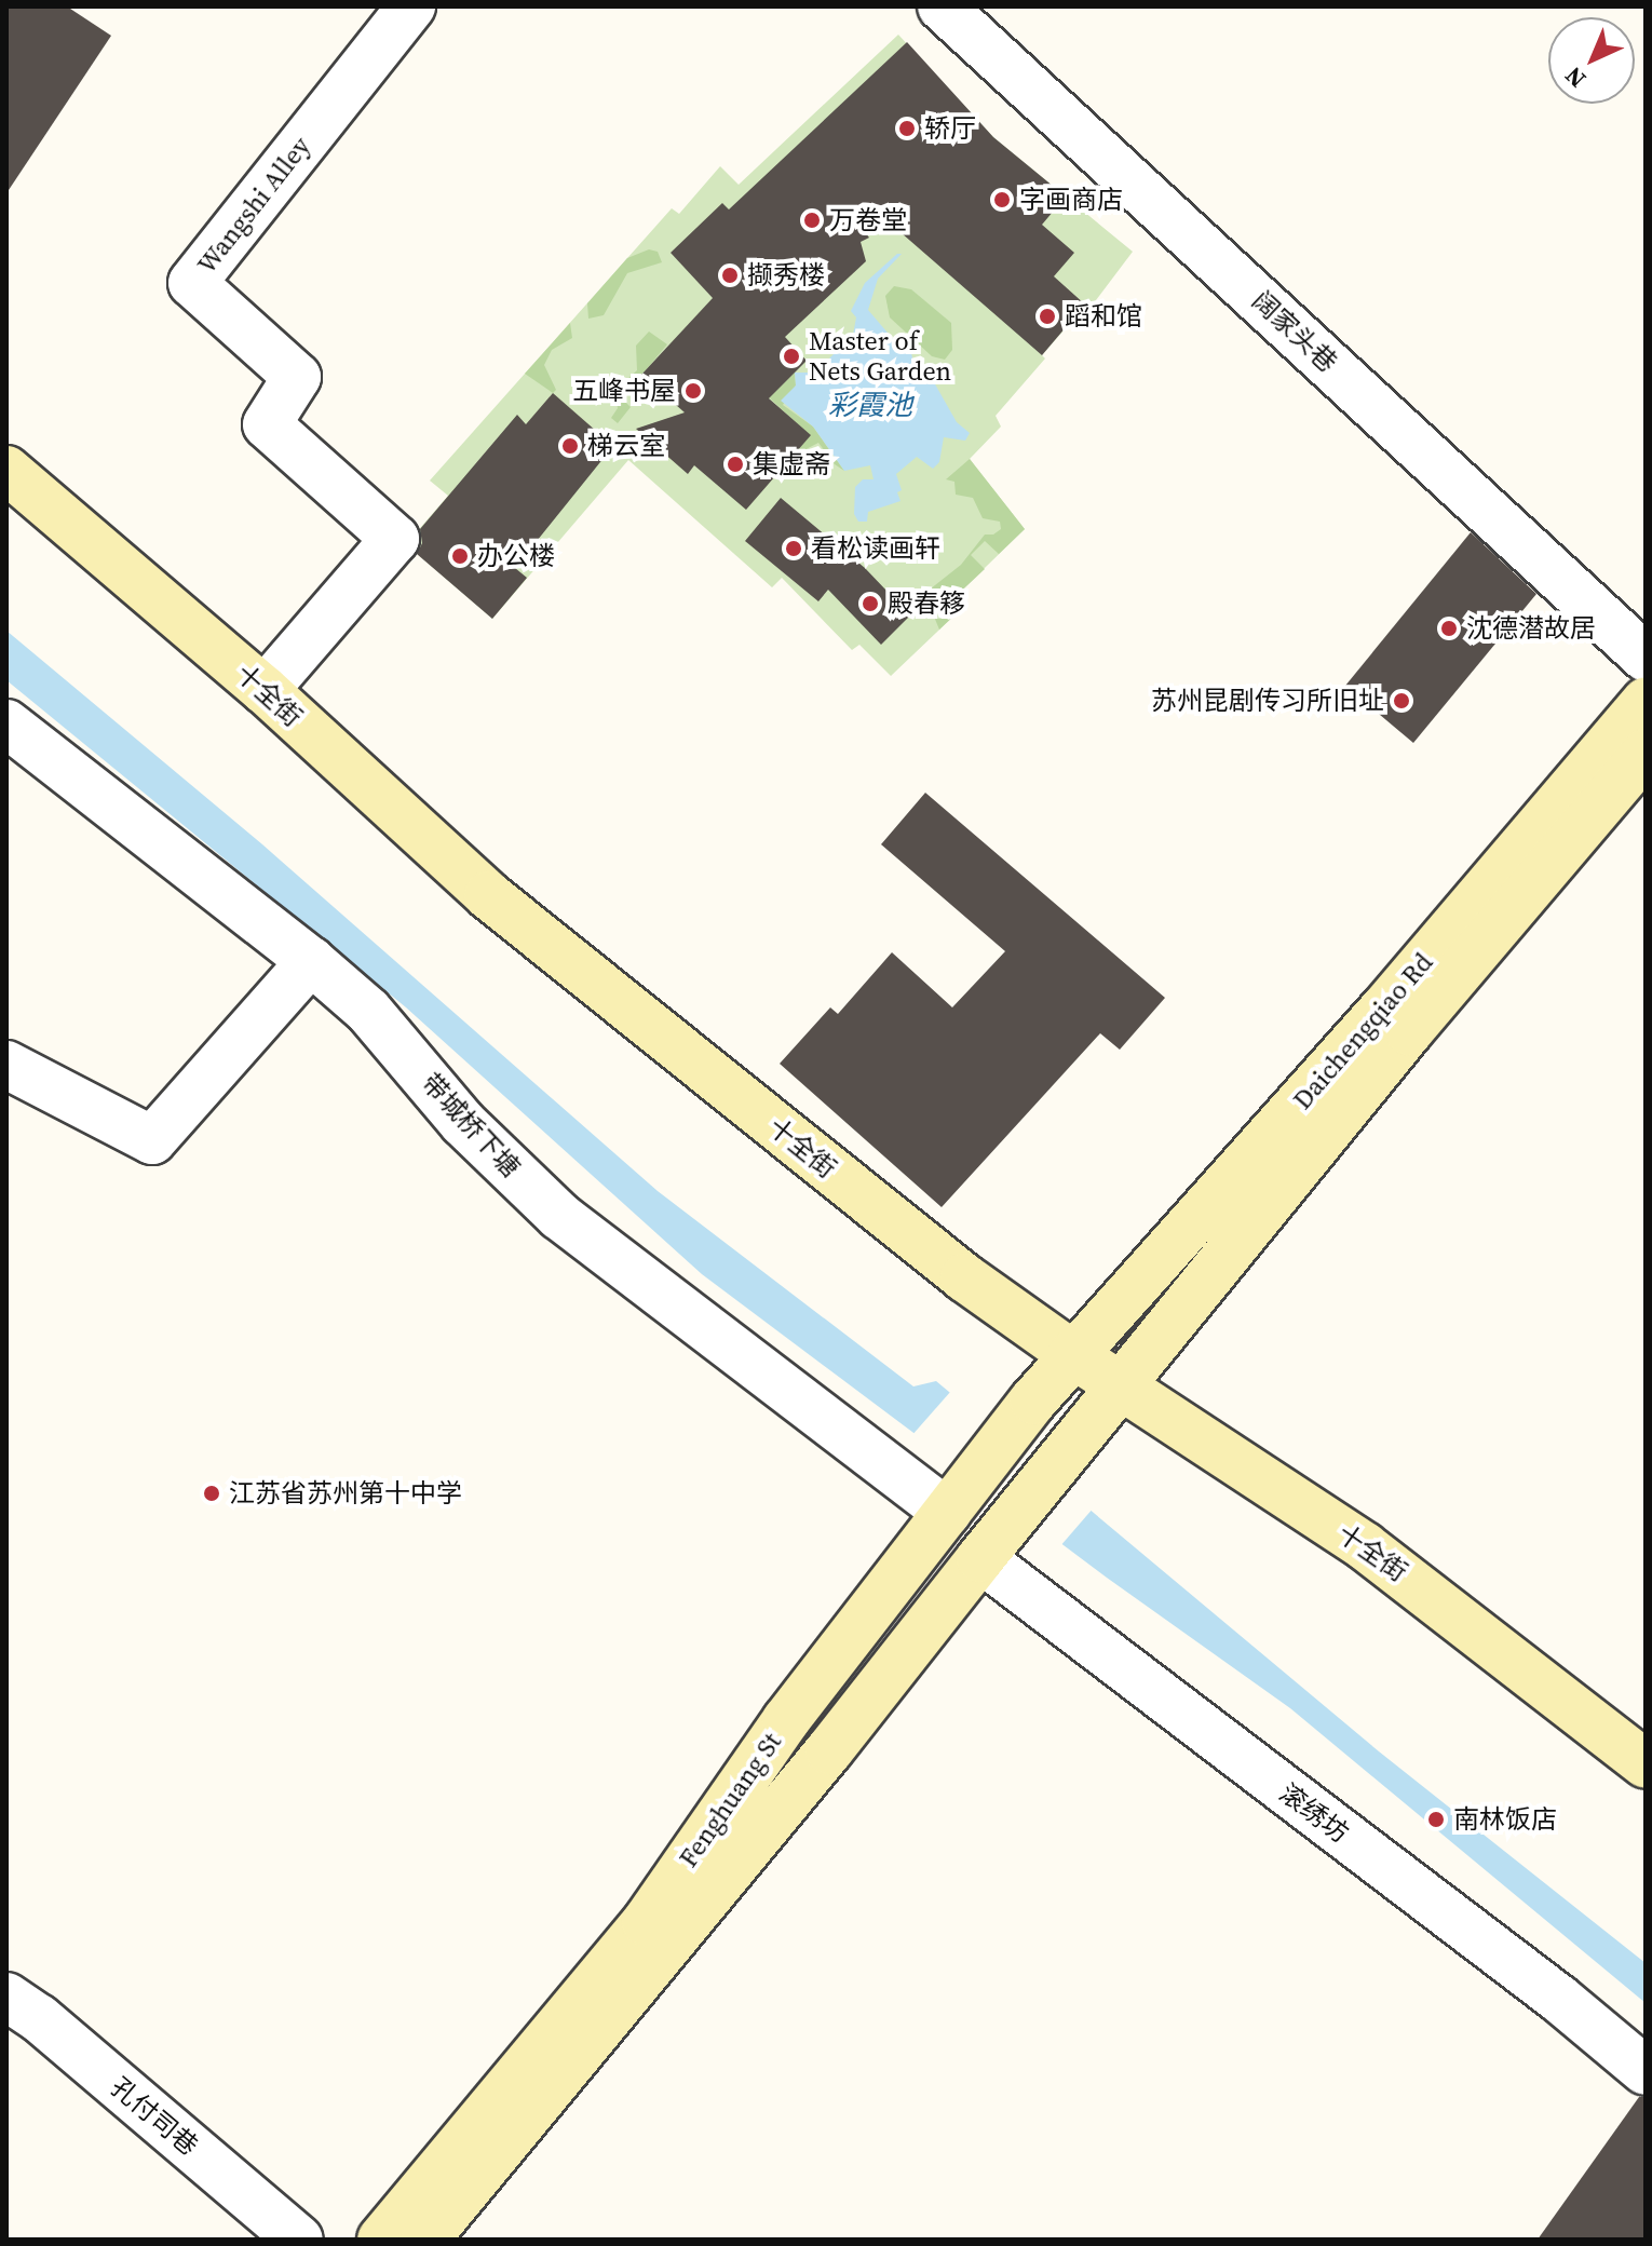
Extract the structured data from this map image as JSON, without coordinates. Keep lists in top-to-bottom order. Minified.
{"streets":{"main road":["十全街","Daichengqiao Rd","Fenghuang St"],"street":["Wangshi Alley","阔家头巷","带城桥下塘","滚绣坊","孔付司巷"]},"crossings":[["Wangshi Alley","十全街"],["十全街","Daichengqiao Rd"],["十全街","Fenghuang St"],["Daichengqiao Rd","Fenghuang St"],["带城桥下塘","Fenghuang St"],["Fenghuang St","滚绣坊"]],"water":["彩霞池"],"places":["轿厅","字画商店","万卷堂","撷秀楼","蹈和馆","Master of Nets Garden","五峰书屋","梯云室","集虚斋","看松读画轩","办公楼","殿春簃","沈德潜故居","苏州昆剧传习所旧址","江苏省苏州第十中学","南林饭店"],"north":"bottom left"}
